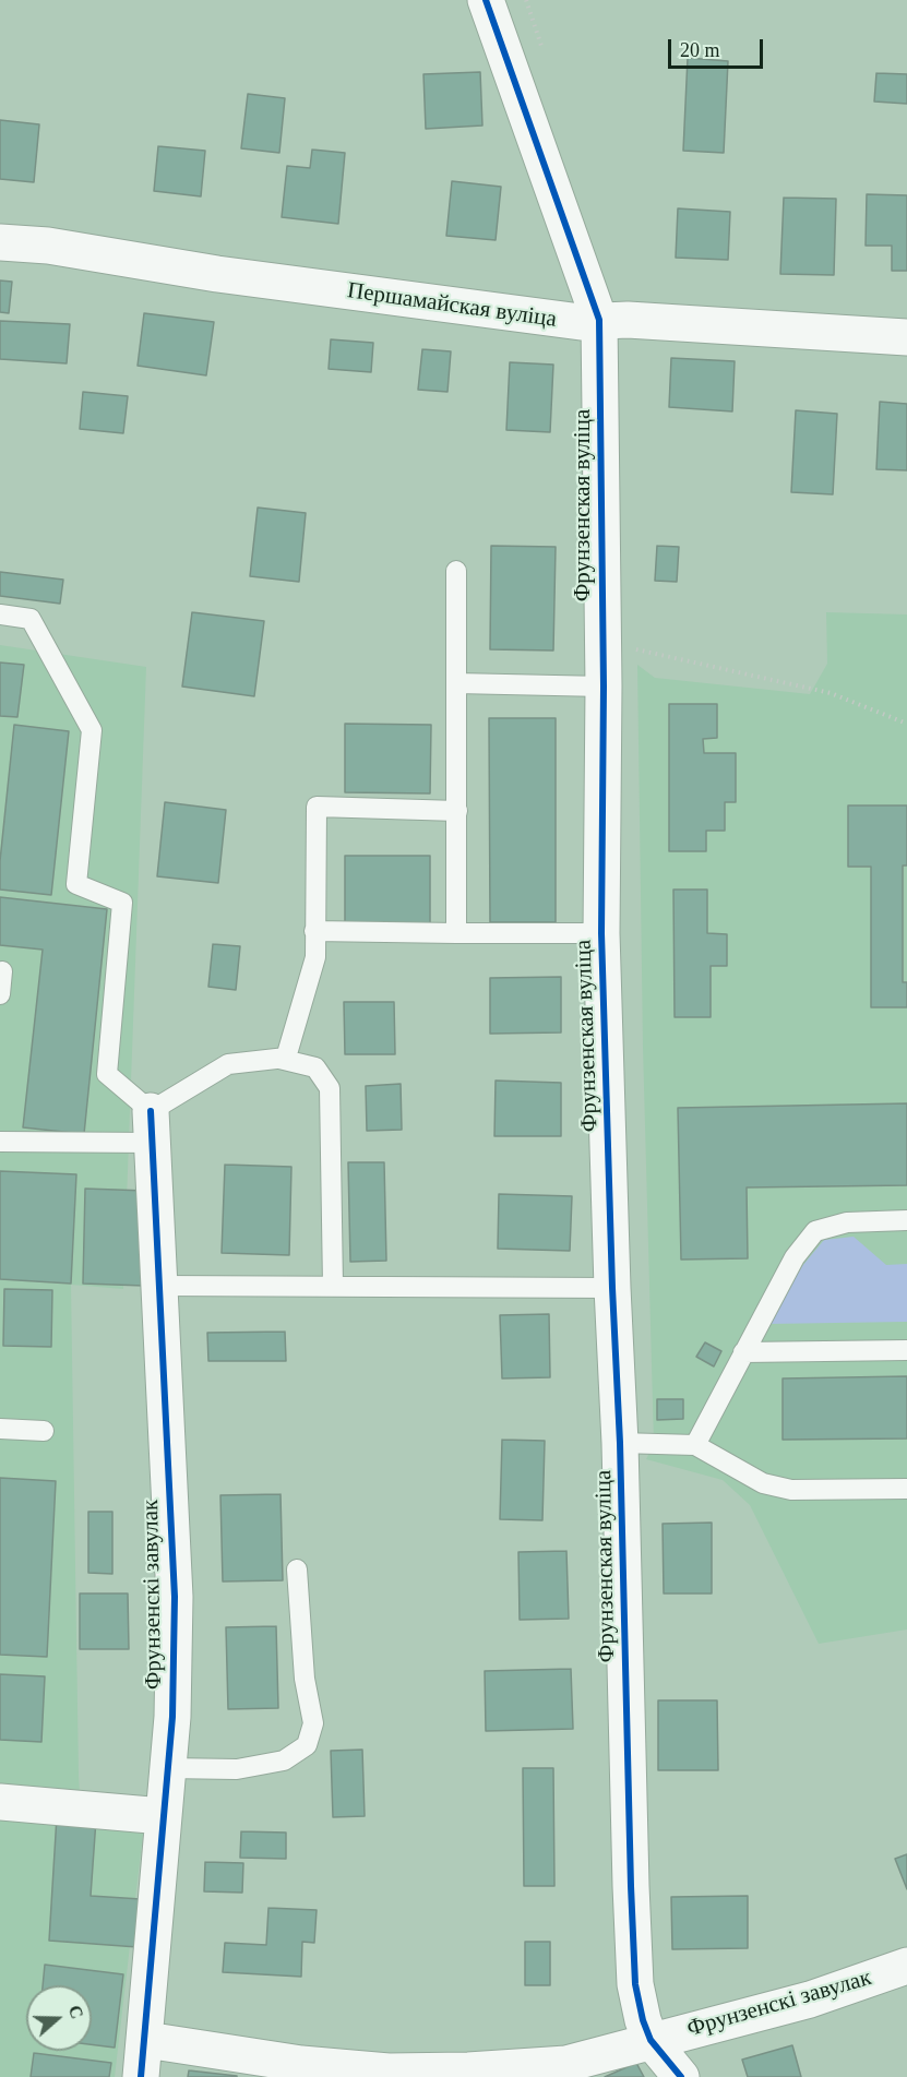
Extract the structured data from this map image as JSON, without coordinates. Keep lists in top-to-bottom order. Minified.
{"streets":{"street":["Першамайская вуліца","Фрунзенская вуліца","Фрунзенскі завулак"]},"crossings":[["Першамайская вуліца","Фрунзенская вуліца"],["Фрунзенская вуліца","Фрунзенскі завулак"]],"scale_bar":"20 m","north":"right"}
